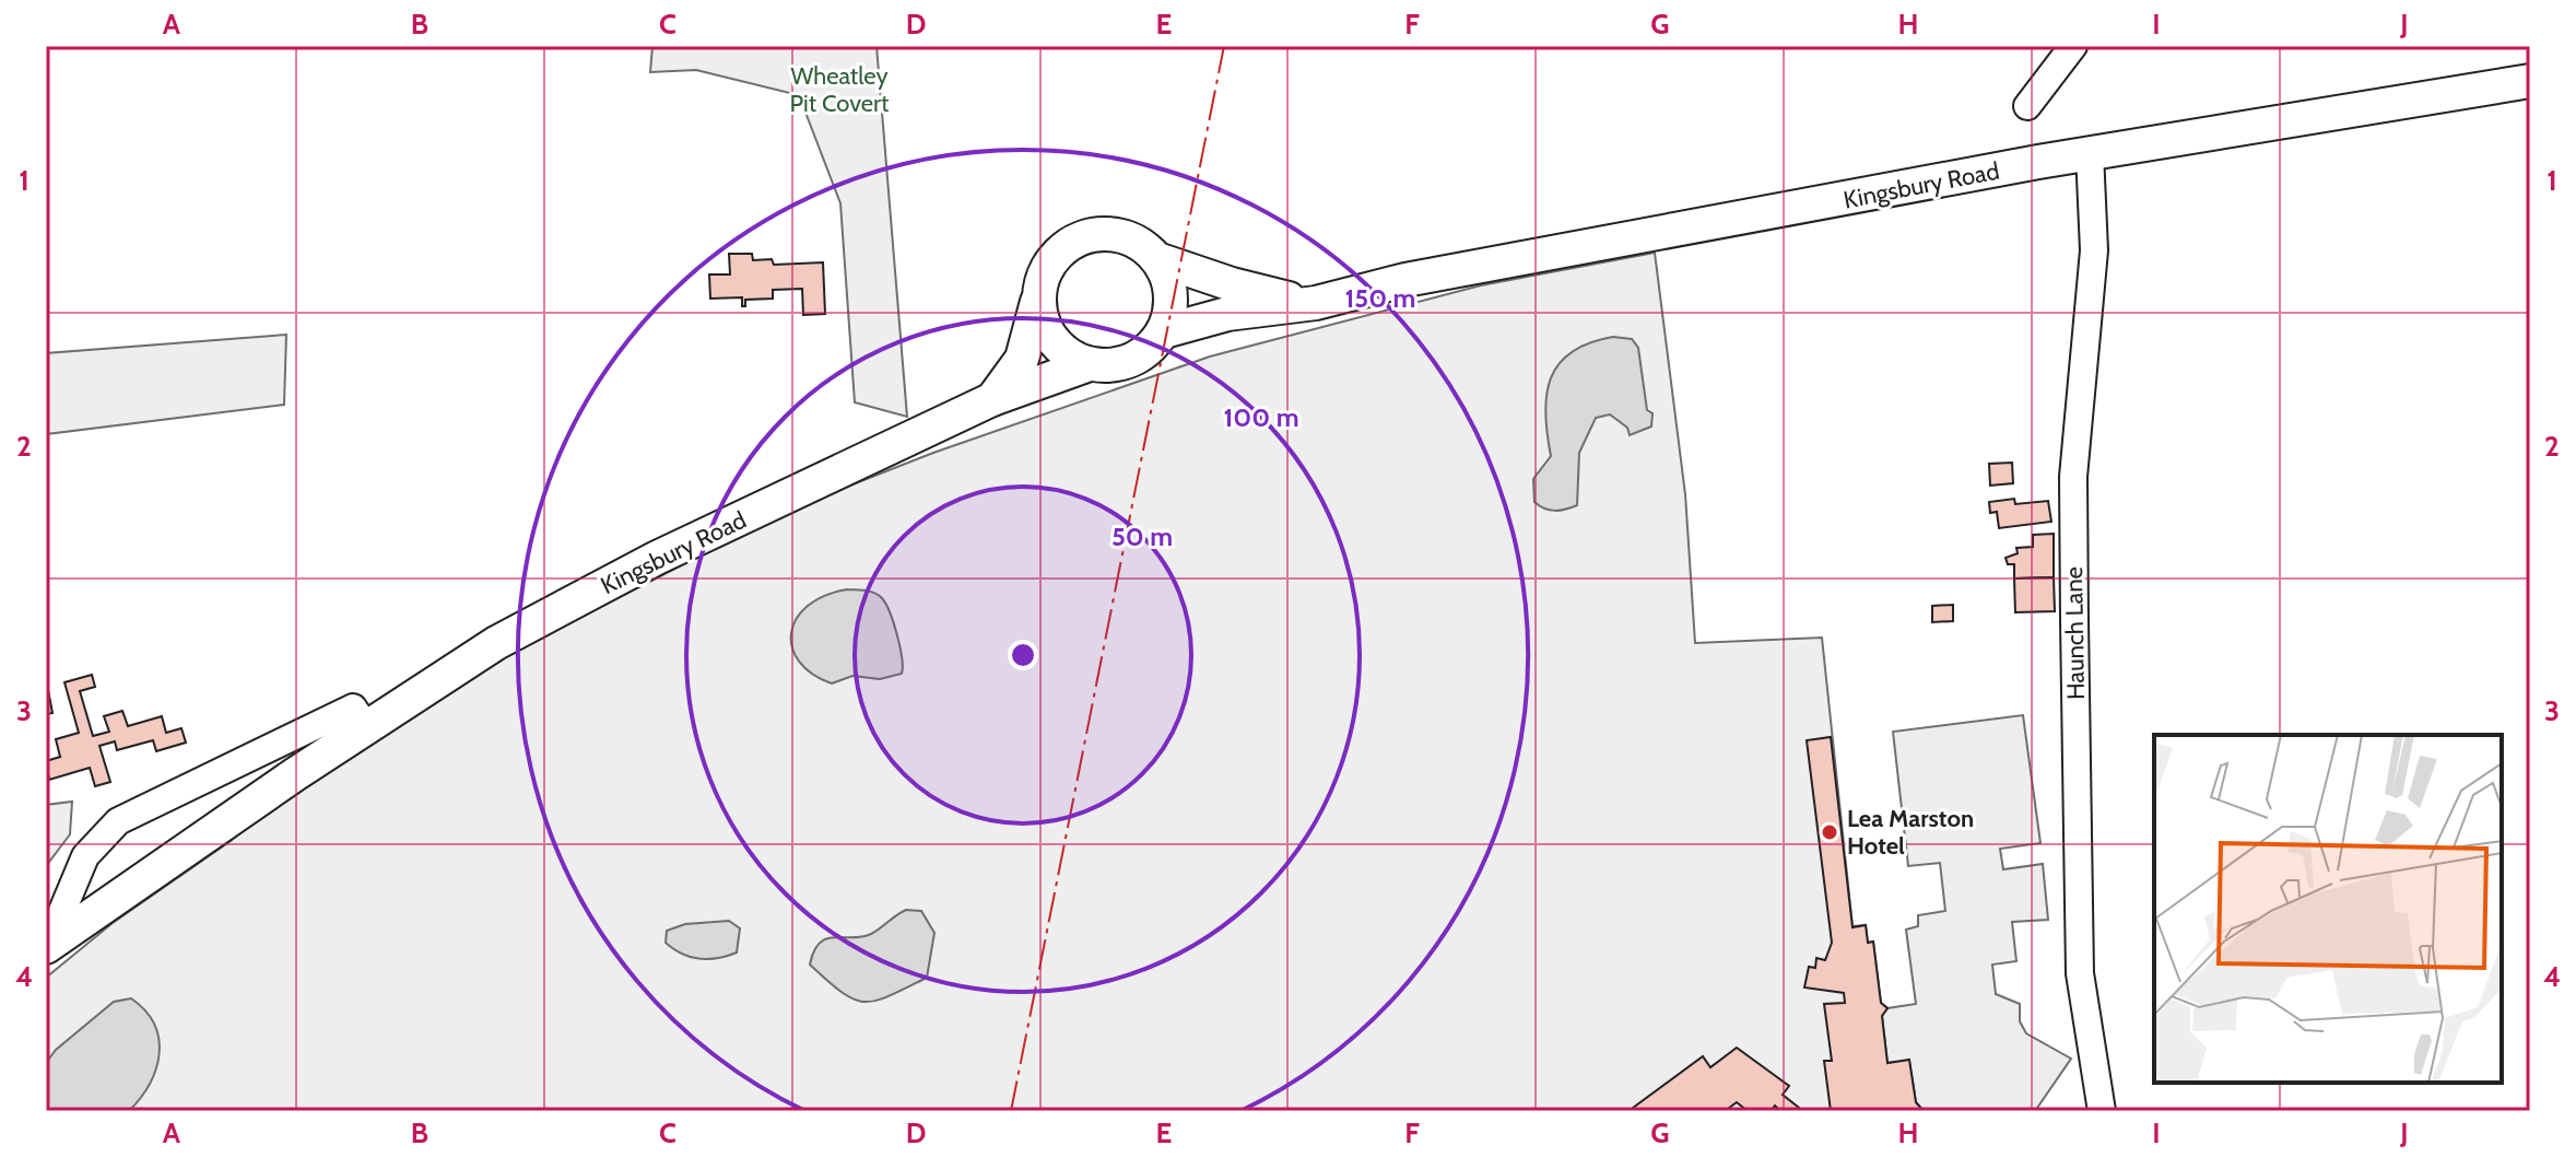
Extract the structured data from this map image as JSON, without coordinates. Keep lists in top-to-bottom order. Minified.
{"streets":{"main road":["Kingsbury Road"],"street":["Haunch Lane"]},"crossings":[["Kingsbury Road","Haunch Lane"]],"parks":["Wheatley Pit Covert"],"places":["Lea Marston Hotel"],"grid":{"columns":["A","B","C","D","E","F","G","H","I","J"],"rows":["1","2","3","4"]},"rings":["150 m","100 m","50 m"]}
